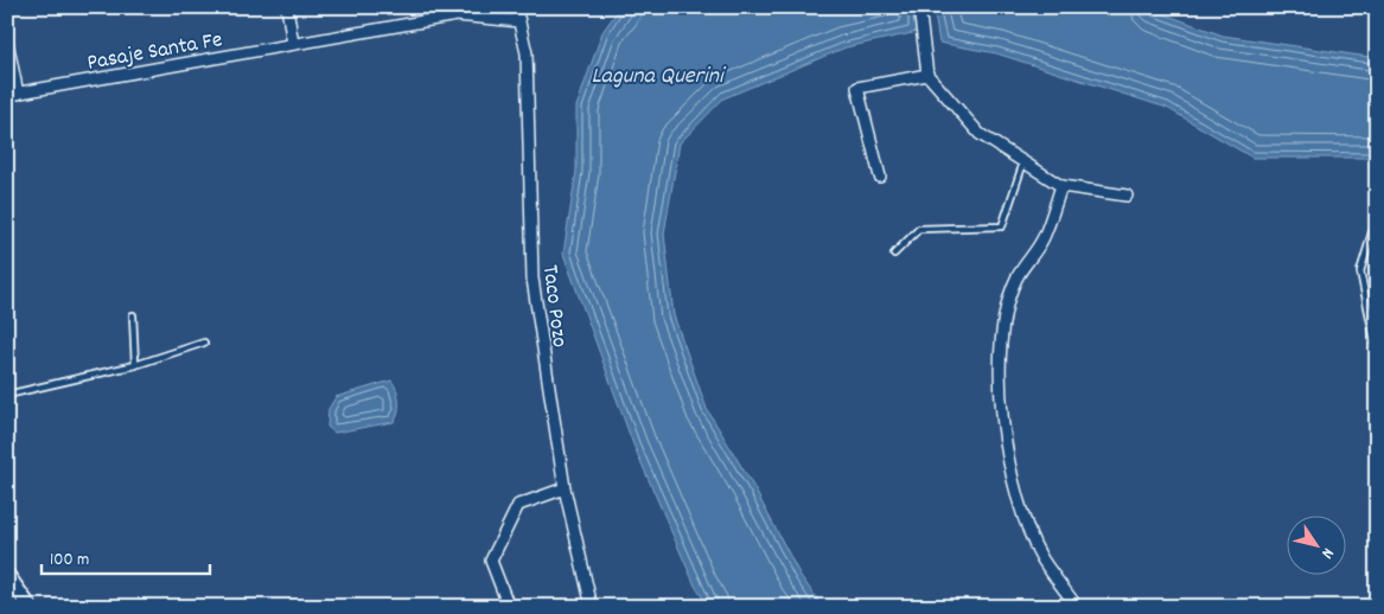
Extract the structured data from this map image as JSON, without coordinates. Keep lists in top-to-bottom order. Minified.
{"streets":{"street":["Pasaje Santa Fe","Taco Pozo"]},"crossings":[["Pasaje Santa Fe","Taco Pozo"]],"water":["Laguna Querini"],"scale_bar":"100 m","north":"bottom right"}
